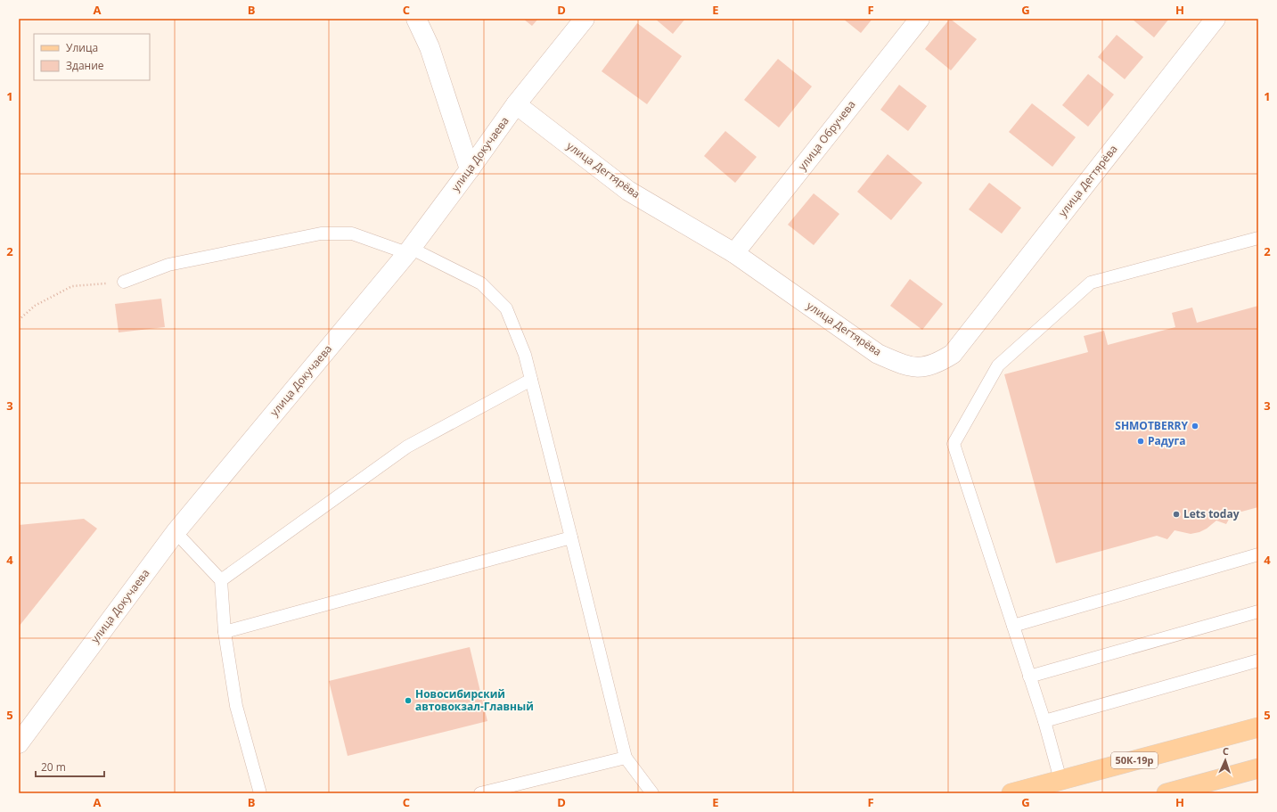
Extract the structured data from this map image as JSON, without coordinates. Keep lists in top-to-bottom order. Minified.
{"streets":{"main road":["50К-19р"],"street":["улица Обручева","улица Докучаева","улица Дегтярёва"]},"crossings":[["улица Обручева","улица Дегтярёва"],["улица Докучаева","улица Дегтярёва"]],"places":["SHMOTBERRY","Радуга","Lets today","Новосибирский автовокзал-Главный"],"legend":["Улица","Здание"],"scale_bar":"20 m","north":"top","grid":{"columns":["A","B","C","D","E","F","G","H"],"rows":["1","2","3","4","5"]}}
